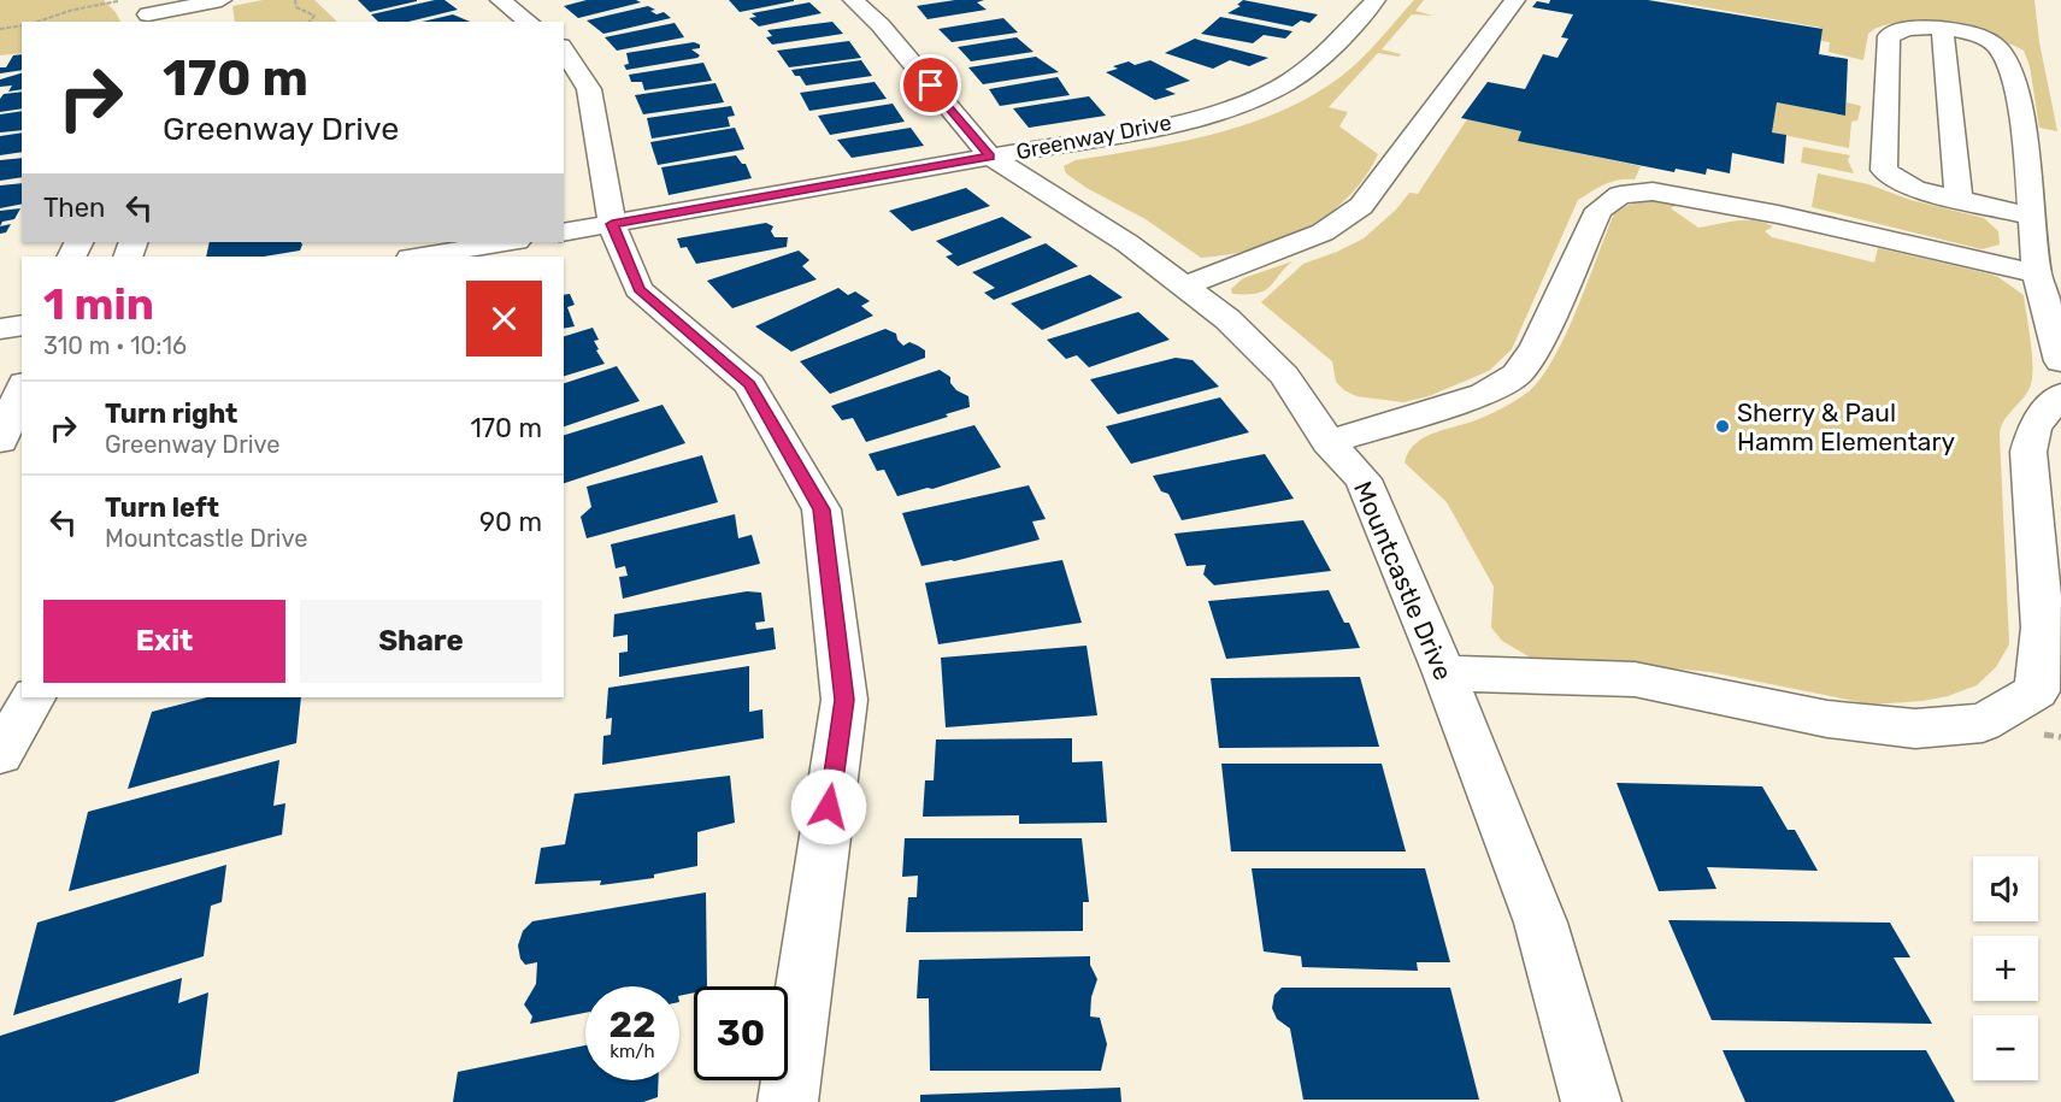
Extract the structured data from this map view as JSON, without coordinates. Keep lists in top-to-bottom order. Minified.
{"streets":{"street":["Greenway Drive","Mountcastle Drive"]},"crossings":[["Greenway Drive","Mountcastle Drive"]],"places":["Sherry & Paul Hamm Elementary"],"page":{"turn":["170 m","Greenway Drive"],"then":"Then","heading":["1 min","310 m · 10:16"],"list":[{"name":"Turn right","note":"Greenway Drive","value":"170 m"},{"name":"Turn left","note":"Mountcastle Drive","value":"90 m"}],"buttons":["Exit","Share"],"map_buttons":["+","−"],"speed":"22 km/h","limit":"30"}}
